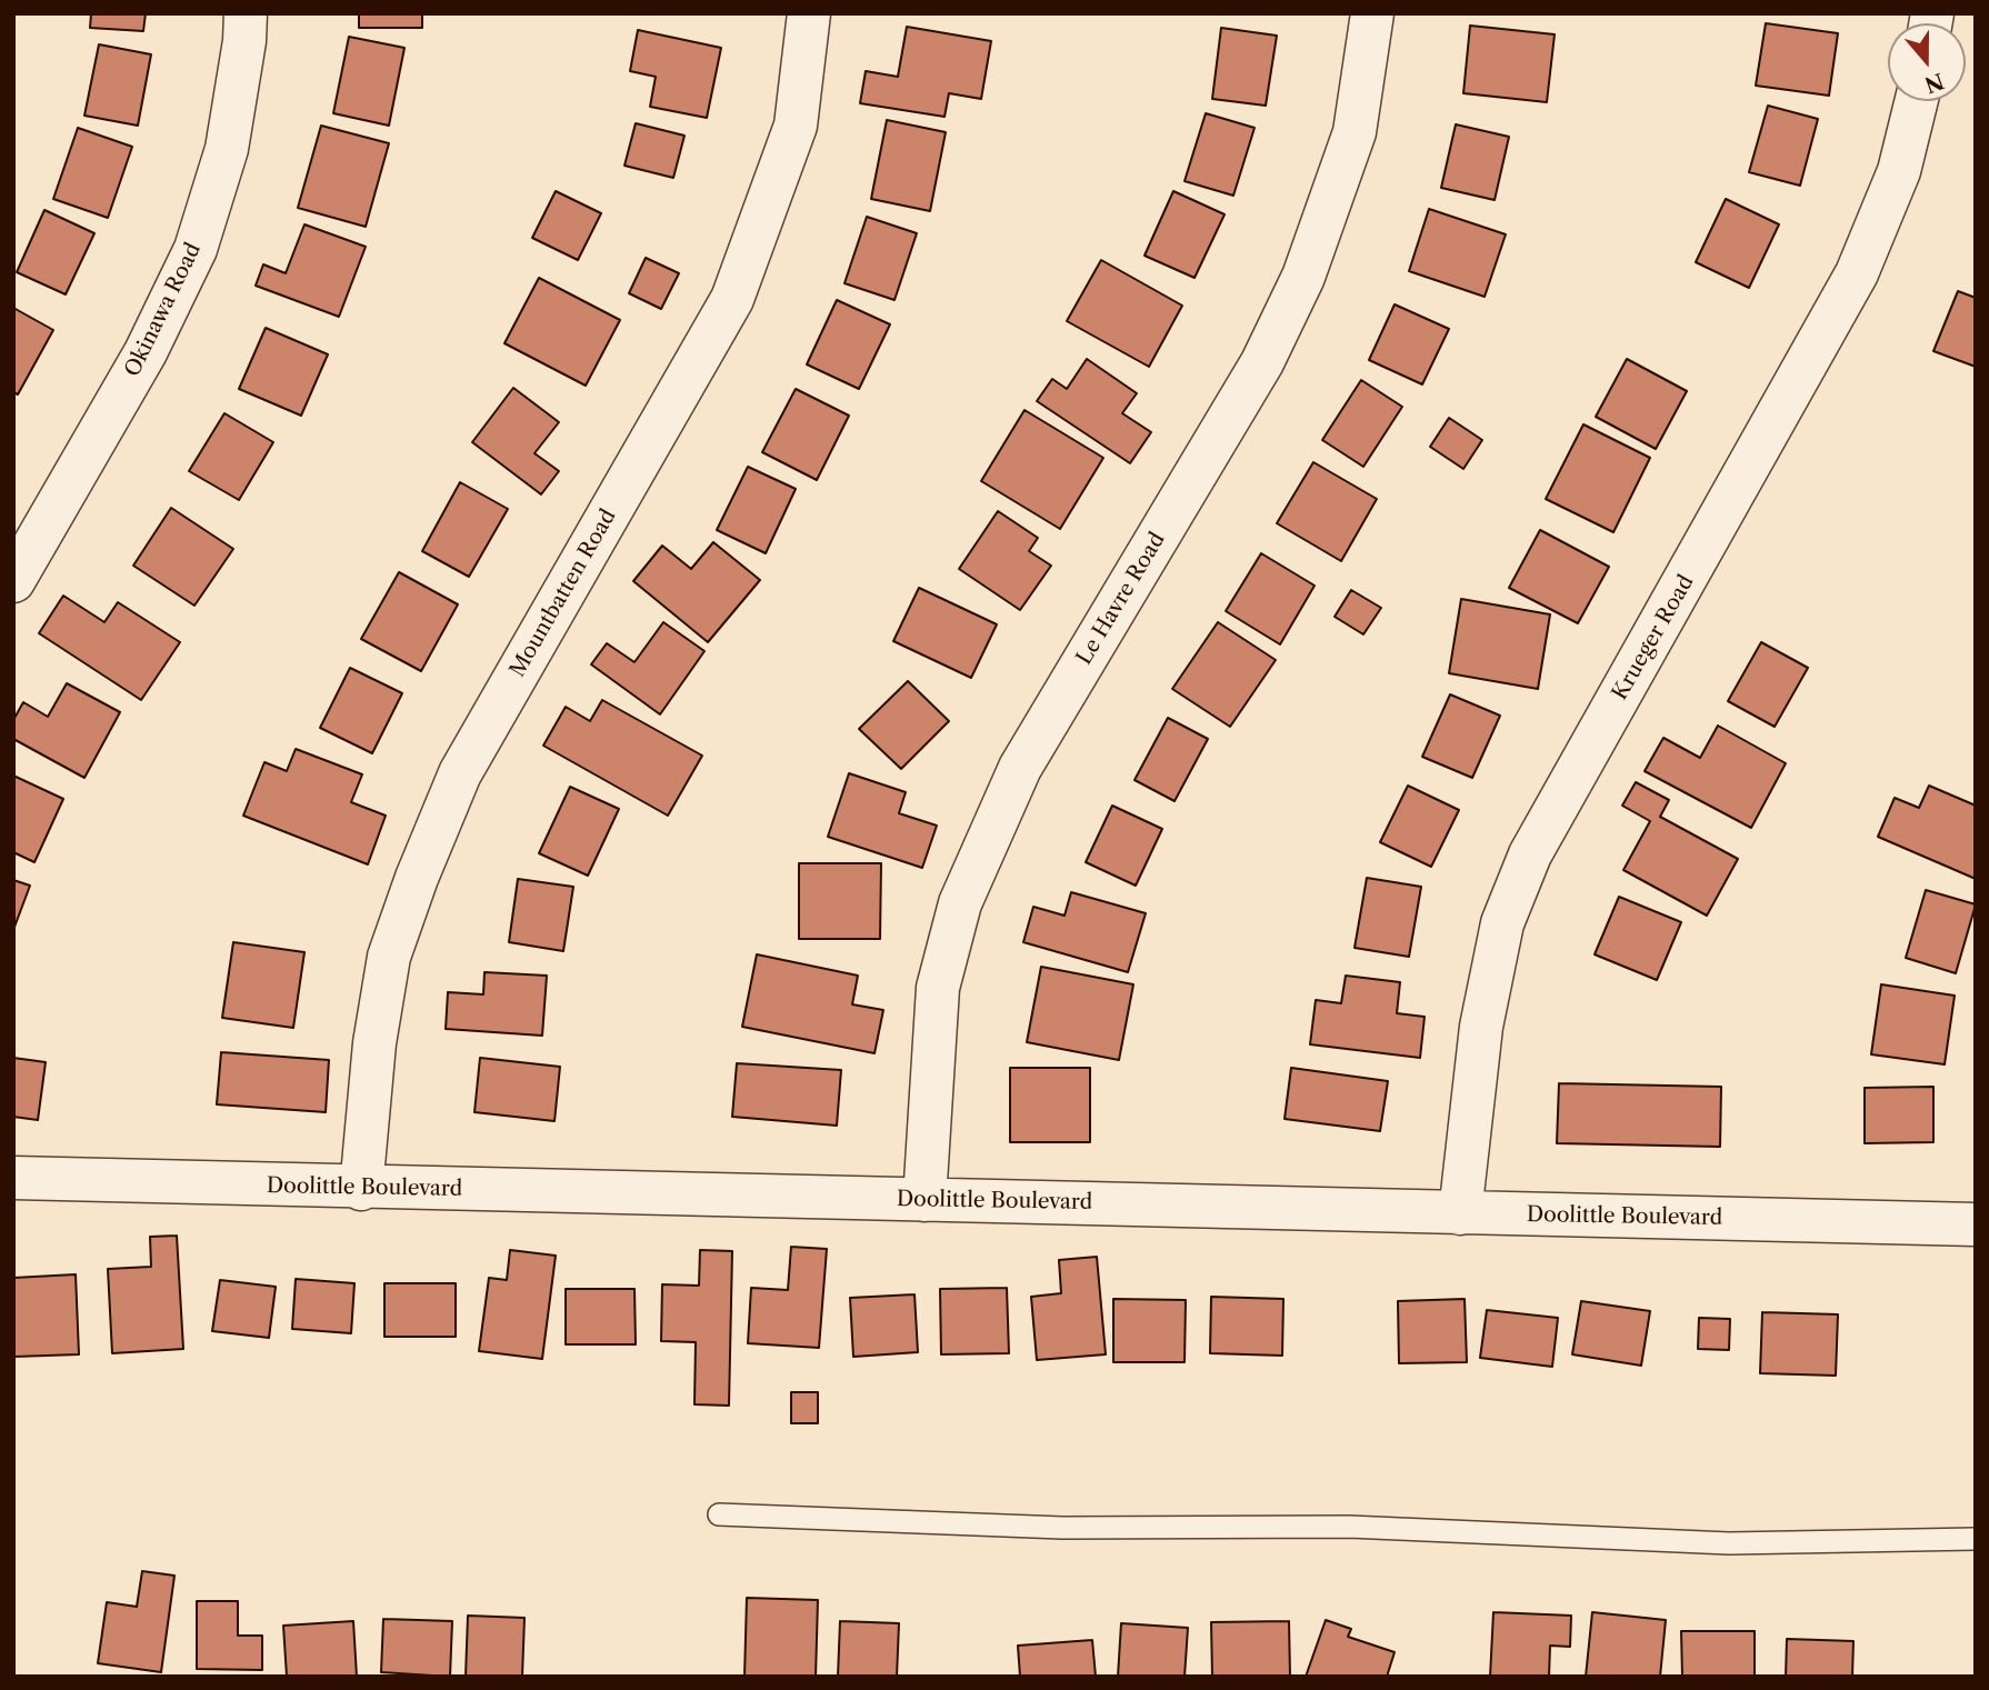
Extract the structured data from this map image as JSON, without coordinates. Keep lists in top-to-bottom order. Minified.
{"streets":{"street":["Okinawa Road","Mountbatten Road","Le Havre Road","Krueger Road","Doolittle Boulevard"]},"crossings":[["Mountbatten Road","Doolittle Boulevard"],["Le Havre Road","Doolittle Boulevard"],["Krueger Road","Doolittle Boulevard"]],"north":"bottom"}
